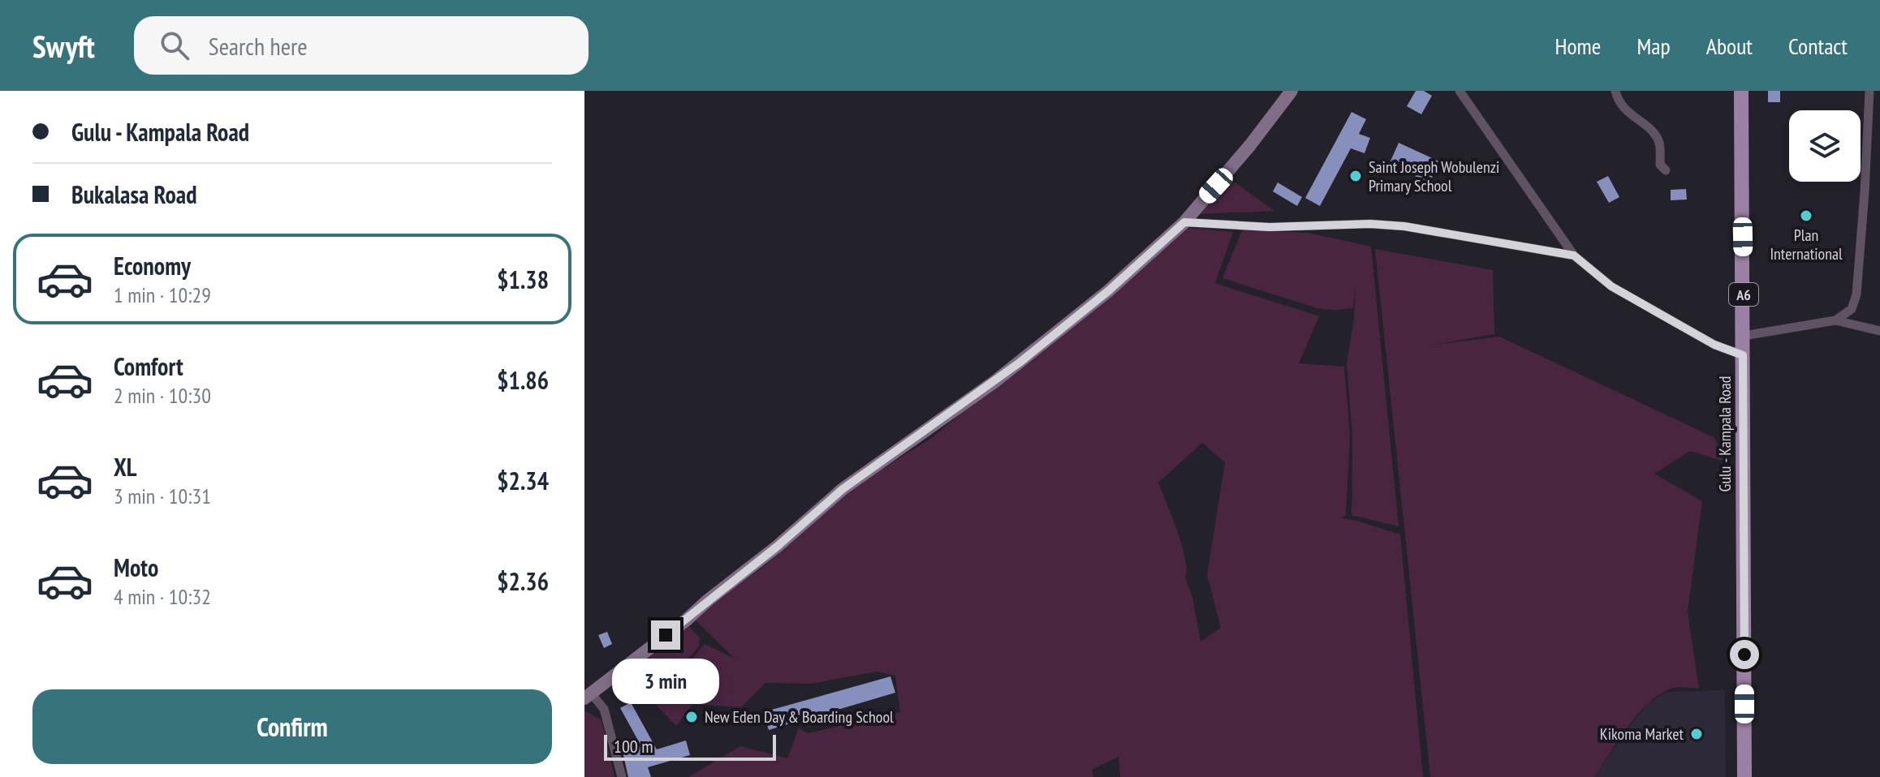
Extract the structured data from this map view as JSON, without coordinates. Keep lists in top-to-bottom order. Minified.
{"streets":{"main road":["A6","Gulu - Kampala Road"]},"places":["Saint Joseph Wobulenzi Primary School","Plan International","New Eden Day & Boarding School","Kikoma Market"],"scale_bar":"100 m","page":{"header":"Swyft","search":"Search here","nav":["Home","Map","About","Contact"],"banner":["Gulu - Kampala Road","Bukalasa Road"],"list":[{"name":"Economy","note":"1 min · 10:29","value":"$1.38"},{"name":"Comfort","note":"2 min · 10:30","value":"$1.86"},{"name":"XL","note":"3 min · 10:31","value":"$2.34"},{"name":"Moto","note":"4 min · 10:32","value":"$2.36"}],"bubble":"3 min","buttons":"Confirm","scale":"100 m"}}
